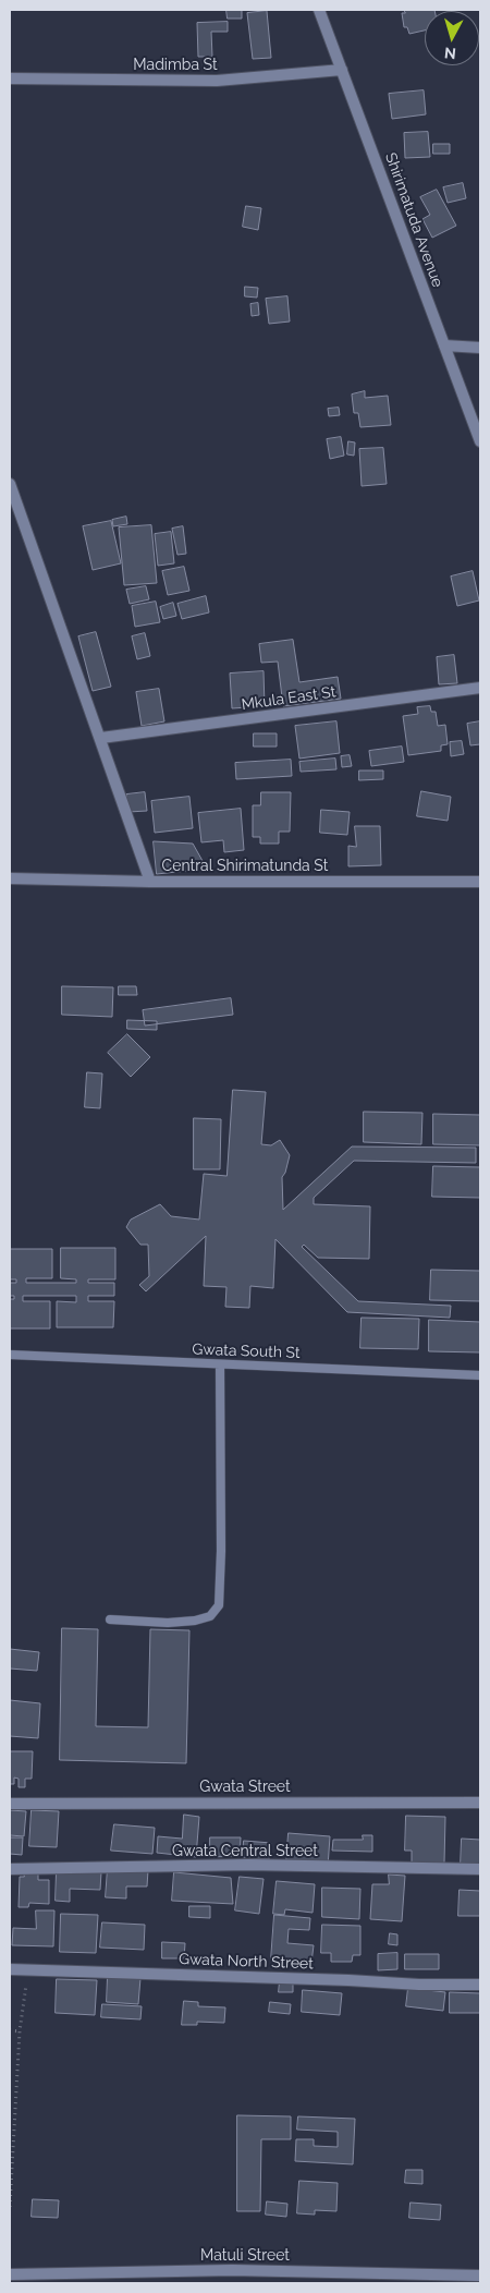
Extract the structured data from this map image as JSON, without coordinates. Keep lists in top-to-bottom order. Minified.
{"streets":{"street":["Madimba St","Shirimatuda Avenue","Mkula East St","Central Shirimatunda St","Gwata Street","Gwata Central Street","Gwata North Street","Matuli Street"],"lane":["Gwata South St"]},"crossings":[["Madimba St","Shirimatuda Avenue"]],"north":"bottom"}
